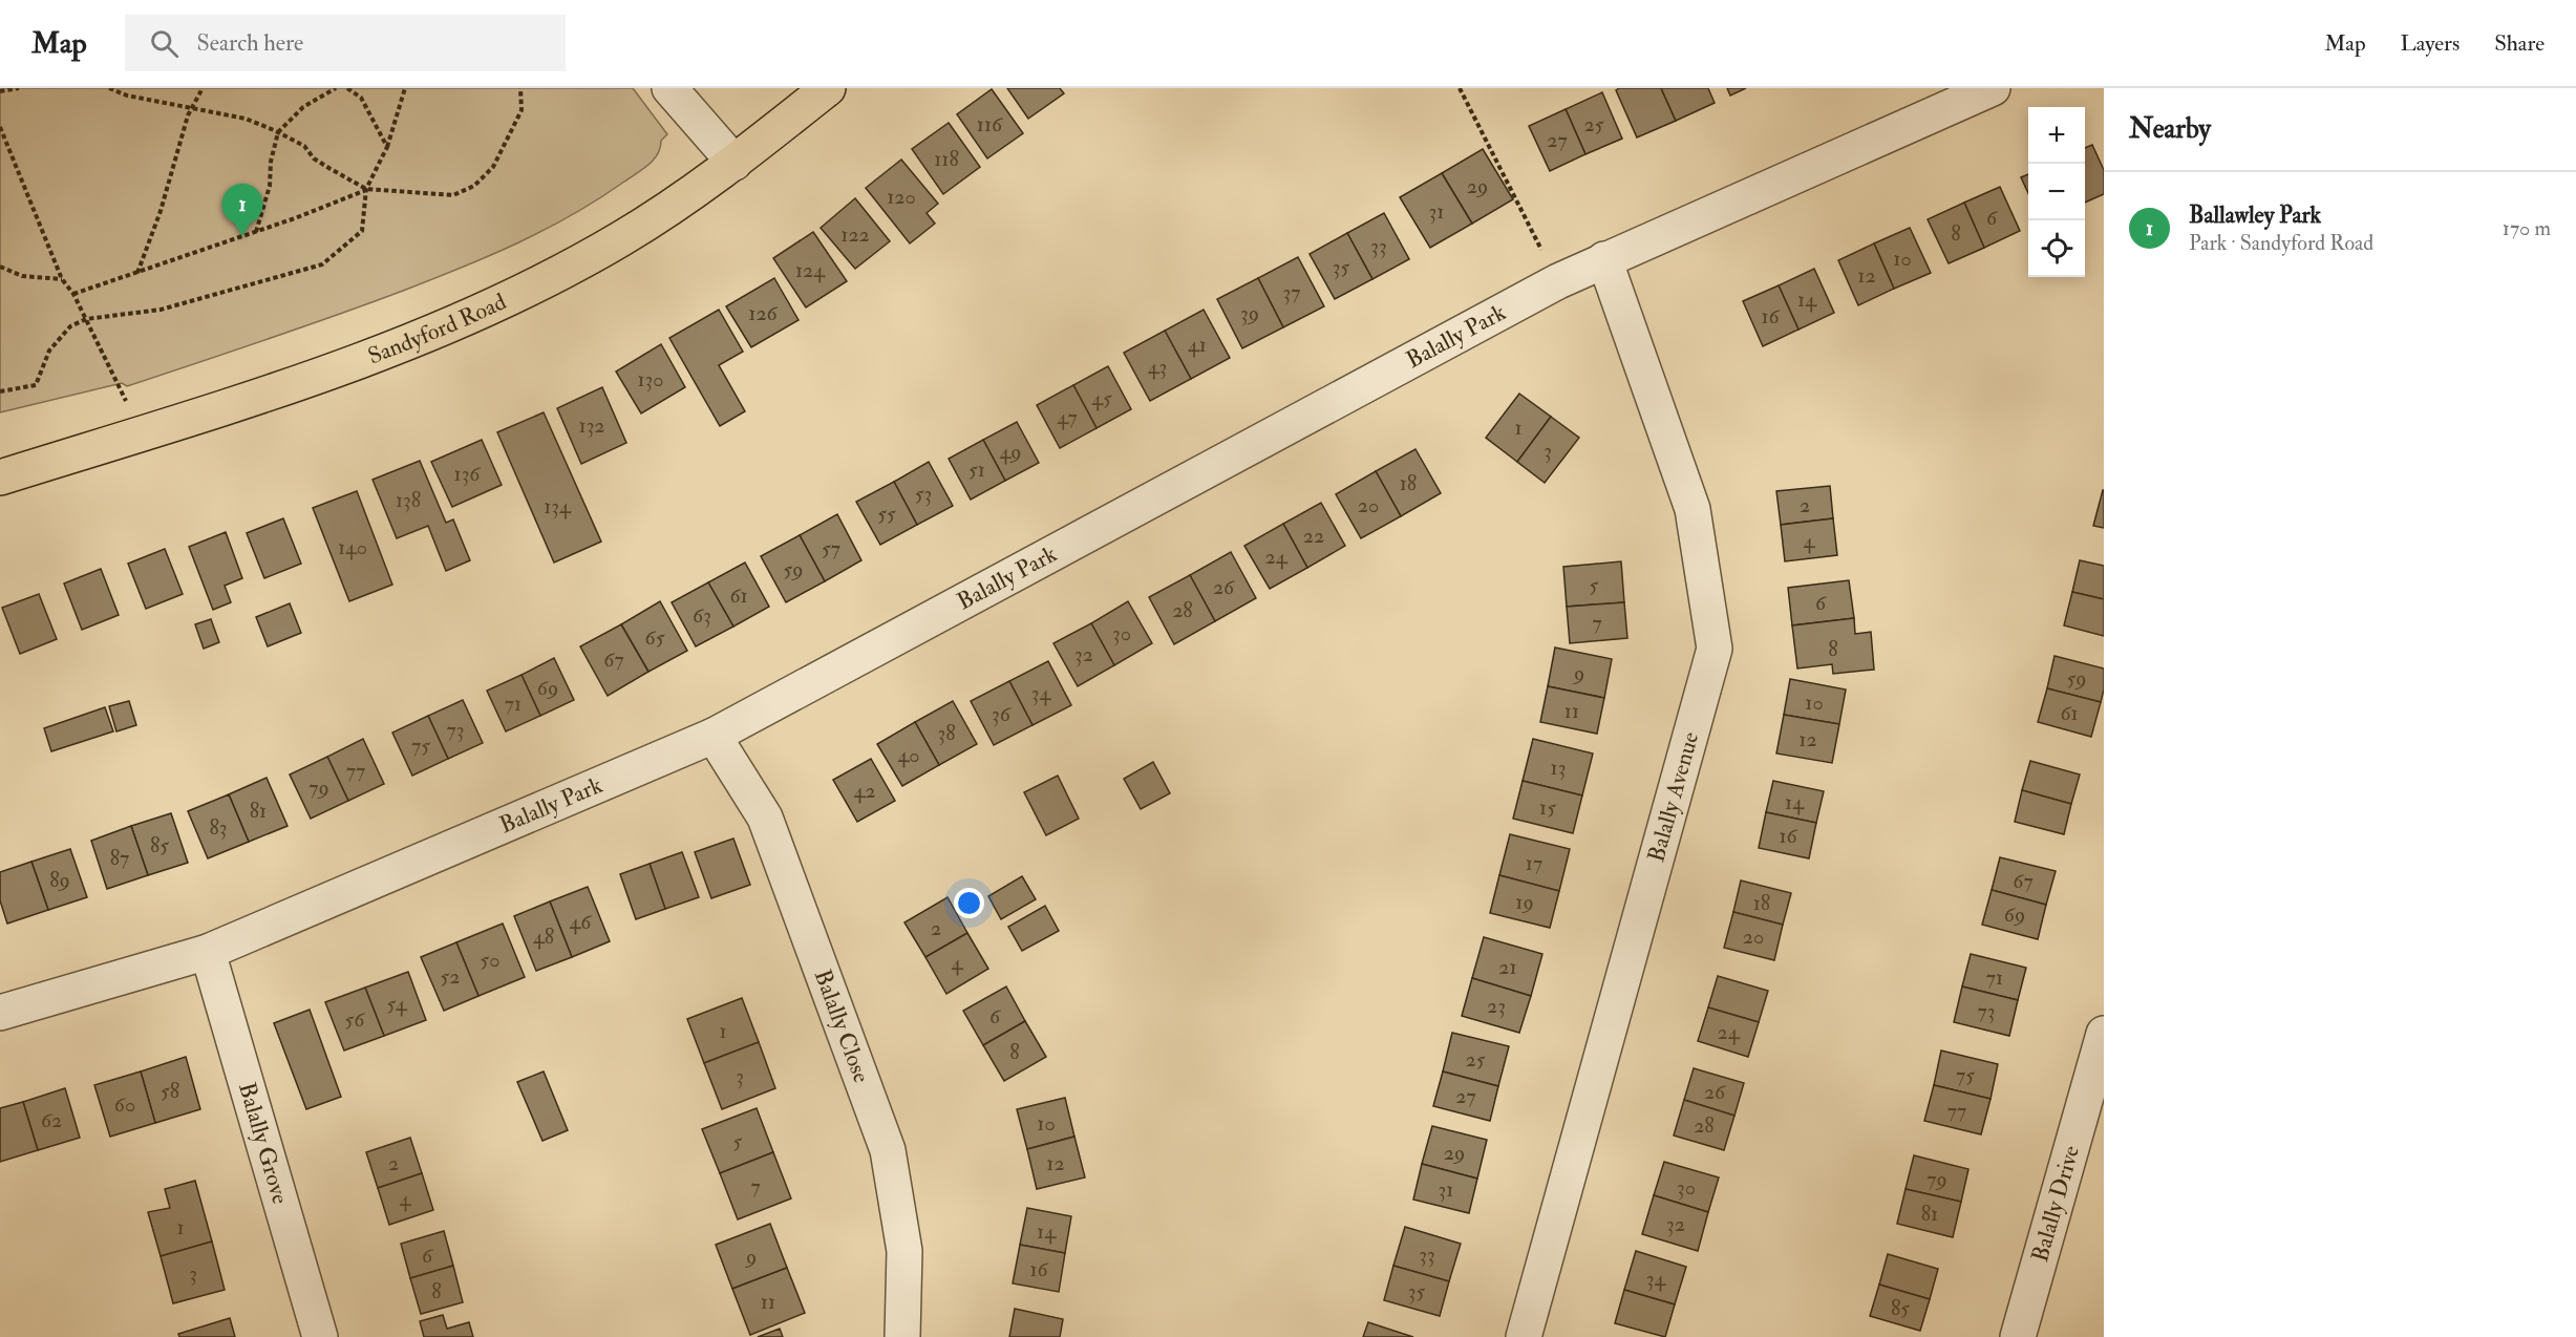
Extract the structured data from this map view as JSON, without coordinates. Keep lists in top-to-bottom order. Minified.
{"streets":{"main road":["Sandyford Road"],"street":["Balally Park","Balally Avenue","Balally Close","Balally Grove","Balally Drive"]},"crossings":[["Balally Park","Balally Avenue"],["Balally Park","Balally Close"],["Balally Park","Balally Grove"]],"house_numbers":["116","25","27","118","29","120","31","6","8","122","33","10","35","124","12","37","14","126","39","16","41","43","130","45","47","132","1","3","49","51","136","18","53","138","20","2","134","55","22","4","140","57","24","59","5","26","61","6","28","63","7","30","65","8","32","67","9","59","69","34","10","71","11","61","36","73","38","12","75","40","13","77","79","42","14","15","81","83","16","85","87","17","89","67","19","18","69","46","2","48","20","50","4","21","52","71","54","23","73","6","56","1","24","8","25","75","3","58","26","27","60","77","62","10","28","5","29","2","12","79","7","30","31","4","81","32","1","14","33","6","9","16","3","34","8","35","11","85"],"page":{"header":"Map","search":"Search here","nav":["Map","Layers","Share"],"heading":"Nearby","map_buttons":["+","−"],"list":[{"mark":"1","name":"Ballawley Park","note":"Park · Sandyford Road","value":"170 m"}],"pins":"1"}}
